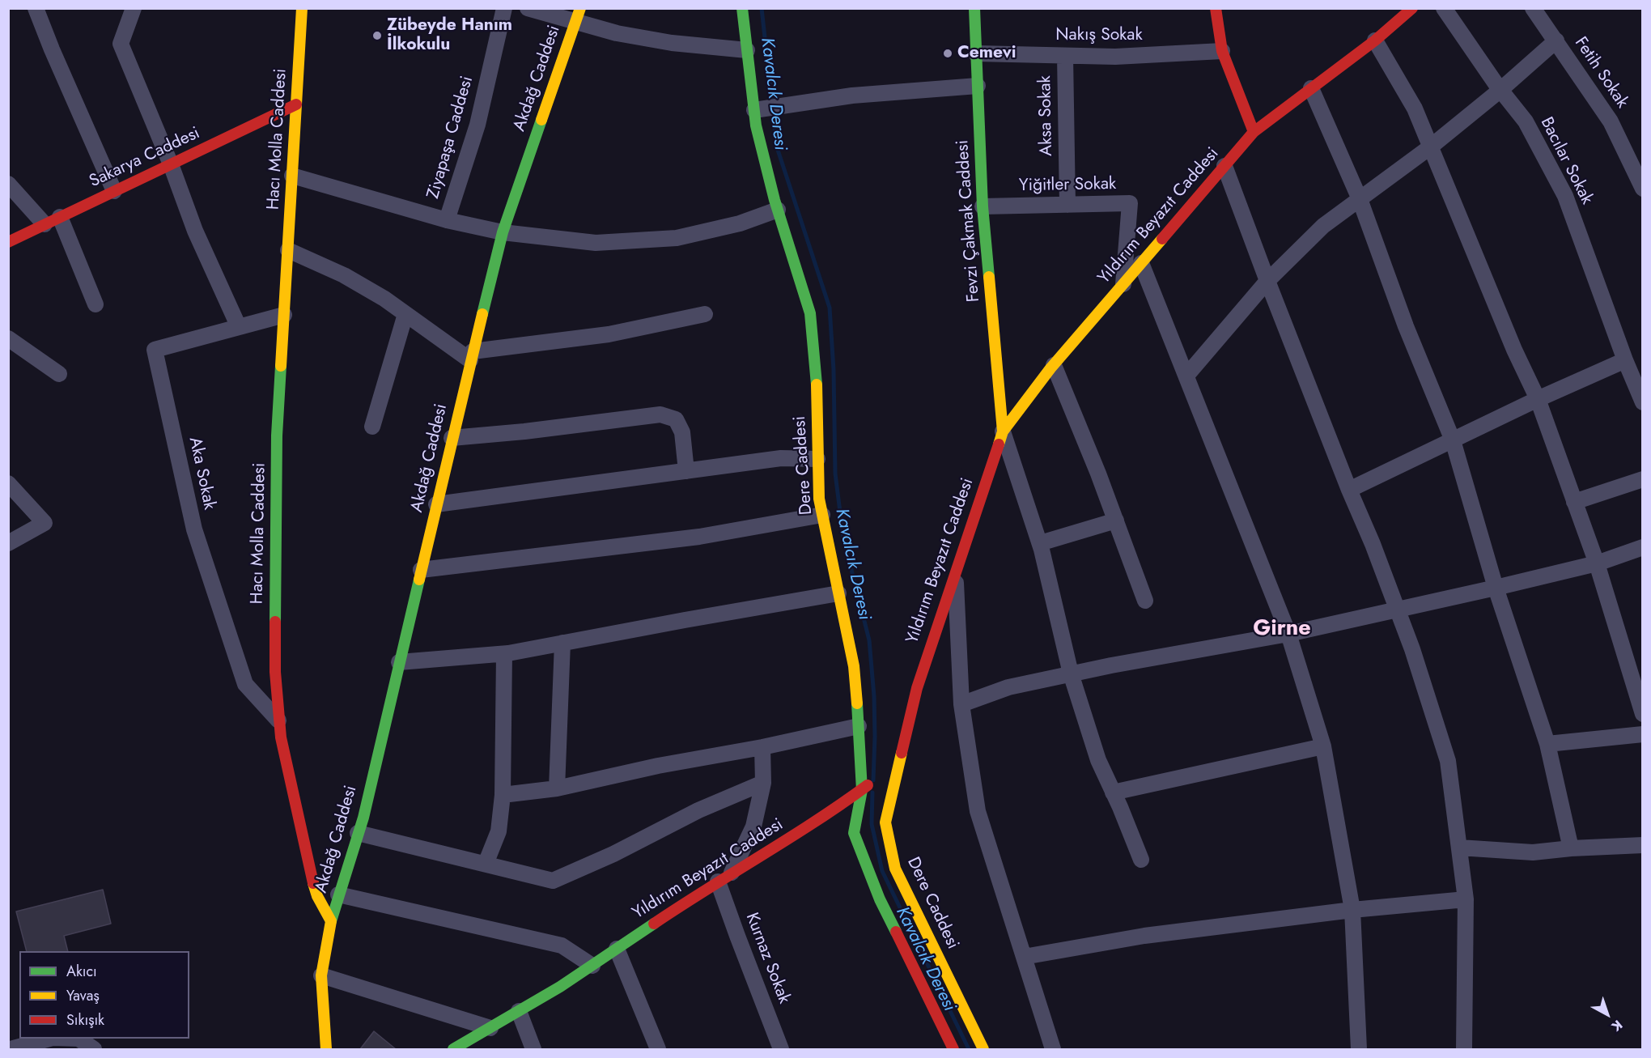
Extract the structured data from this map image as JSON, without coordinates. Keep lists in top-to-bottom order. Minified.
{"streets":{"street":["Nakış Sokak","Fetih Sokak","Akdağ Caddesi","Aksa Sokak","Ziyapaşa Caddesi","Hacı Molla Caddesi","Sakarya Caddesi","Bacılar Sokak","Yiğitler Sokak","Yıldırım Beyazıt Caddesi","Fevzi Çakmak Caddesi","Dere Caddesi","Aka Sokak","Kurnaz Sokak"]},"crossings":[["Nakış Sokak","Aksa Sokak"],["Nakış Sokak","Fevzi Çakmak Caddesi"],["Akdağ Caddesi","Hacı Molla Caddesi"],["Aksa Sokak","Yiğitler Sokak"],["Hacı Molla Caddesi","Sakarya Caddesi"],["Hacı Molla Caddesi","Aka Sokak"],["Yiğitler Sokak","Yıldırım Beyazıt Caddesi"],["Yiğitler Sokak","Fevzi Çakmak Caddesi"],["Yıldırım Beyazıt Caddesi","Fevzi Çakmak Caddesi"],["Yıldırım Beyazıt Caddesi","Dere Caddesi"],["Yıldırım Beyazıt Caddesi","Kurnaz Sokak"]],"districts":["Girne"],"water":["Kavalcık Deresi"],"places":["Zübeyde Hanım İlkokulu","Cemevi"],"legend":["Akıcı","Yavaş","Sıkışık"],"north":"bottom right"}
